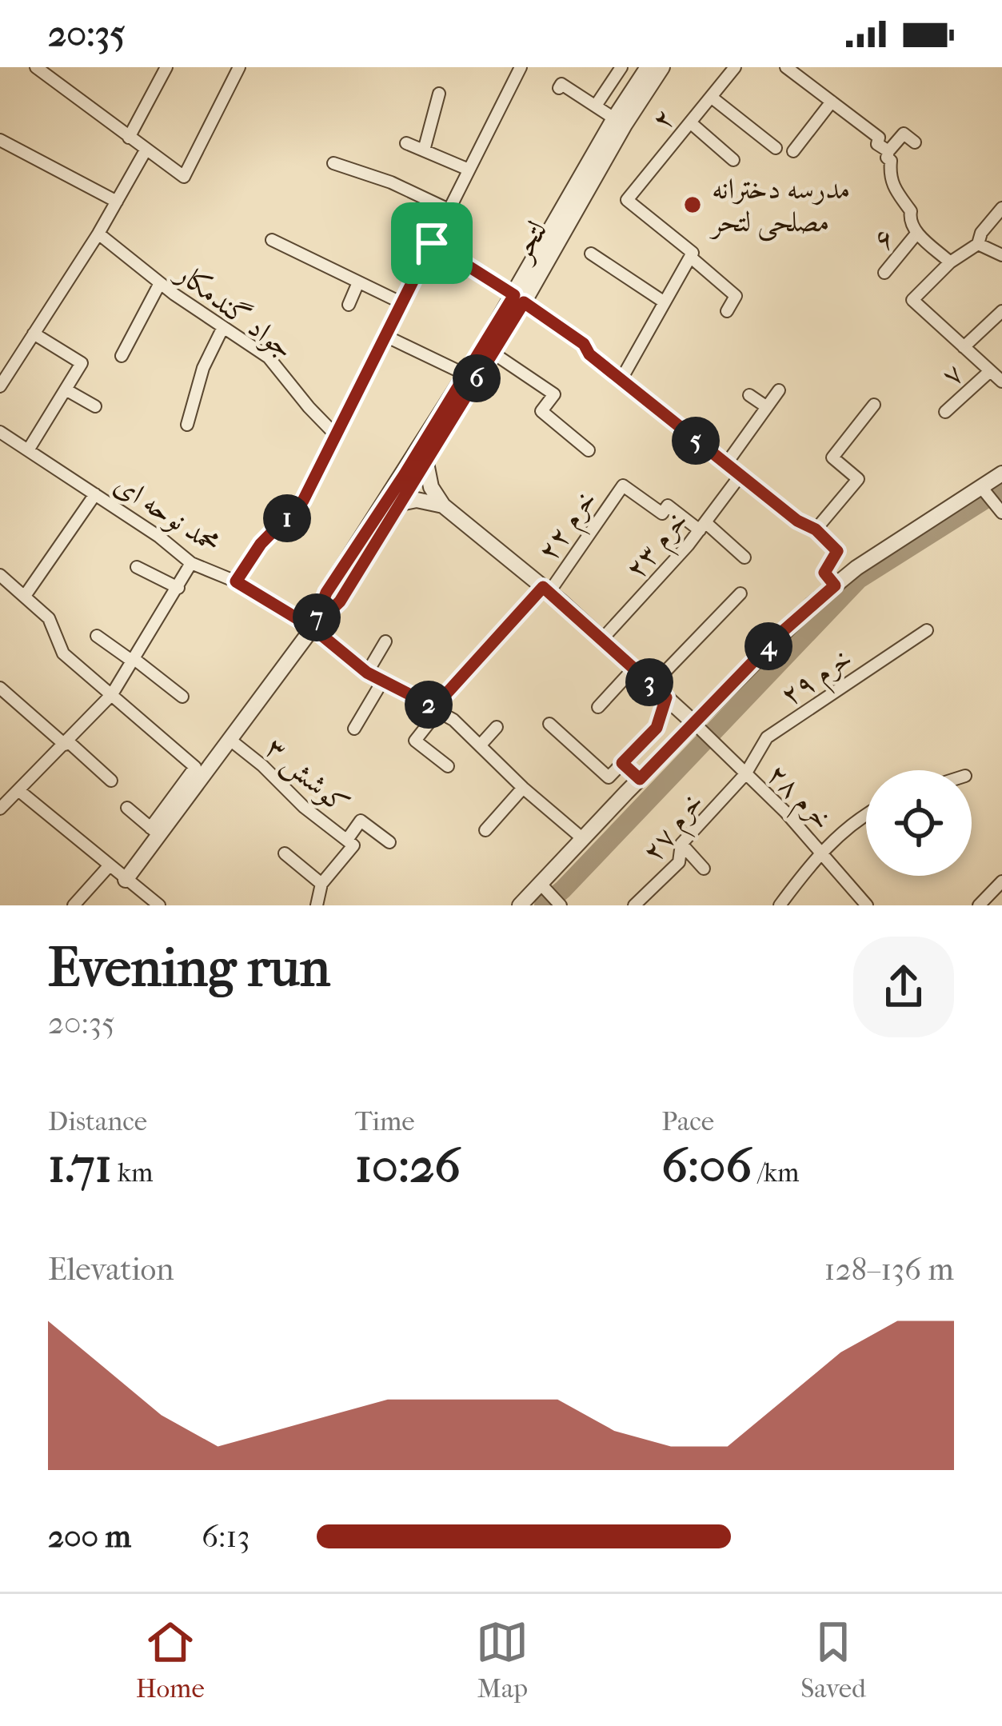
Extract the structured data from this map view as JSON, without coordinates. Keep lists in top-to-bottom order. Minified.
{"streets":{"street":["۲","۶","لتحر","جواد گندمکار","۷","محمد نوحه ای","خرم ۲۲","خرم ۲۳","خرم ۲۹","کوشش ۳","خرم ۲۸","خرم ۲۷"]},"crossings":[["لتحر","محمد نوحه ای"],["لتحر","کوشش ۳"],["محمد نوحه ای","خرم ۲۲"],["خرم ۲۲","خرم ۲۳"],["خرم ۲۹","خرم ۲۸"],["خرم ۲۹","خرم ۲۷"],["خرم ۲۸","خرم ۲۷"]],"places":["مدرسه دخترانه مصلحی لتحر"],"page":{"status":"20:35","pins":["6","5","1","7","4","3","2"],"heading":["Evening run","20:35"],"stats":[["Distance","1.71 km"],["Time","10:26"],["Pace","6:06 /km"]],"chart":["Elevation","128–136 m"],"list":[{"name":"200 m","note":"6:13"}],"tabs":["Home","Map","Saved"]}}
